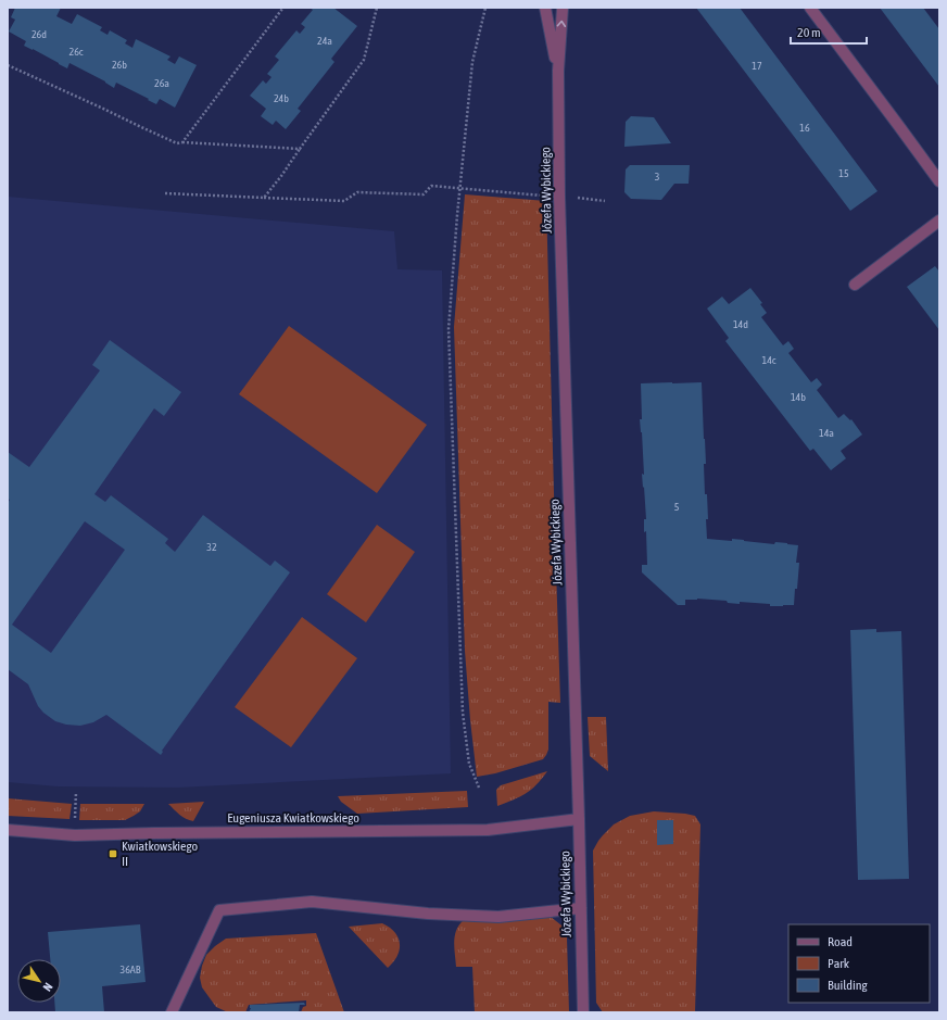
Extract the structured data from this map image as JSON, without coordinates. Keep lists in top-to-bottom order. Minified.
{"streets":{"street":["Józefa Wybickiego","Eugeniusza Kwiatkowskiego"]},"crossings":[["Józefa Wybickiego","Eugeniusza Kwiatkowskiego"]],"places":{"transit":["Kwiatkowskiego II"]},"house_numbers":["26d","24a","26c","26b","17","26a","24b","16","15","3","14d","14c","14b","14a","5","32","36AB"],"legend":["Road","Park","Building"],"scale_bar":"20 m","north":"bottom right"}
